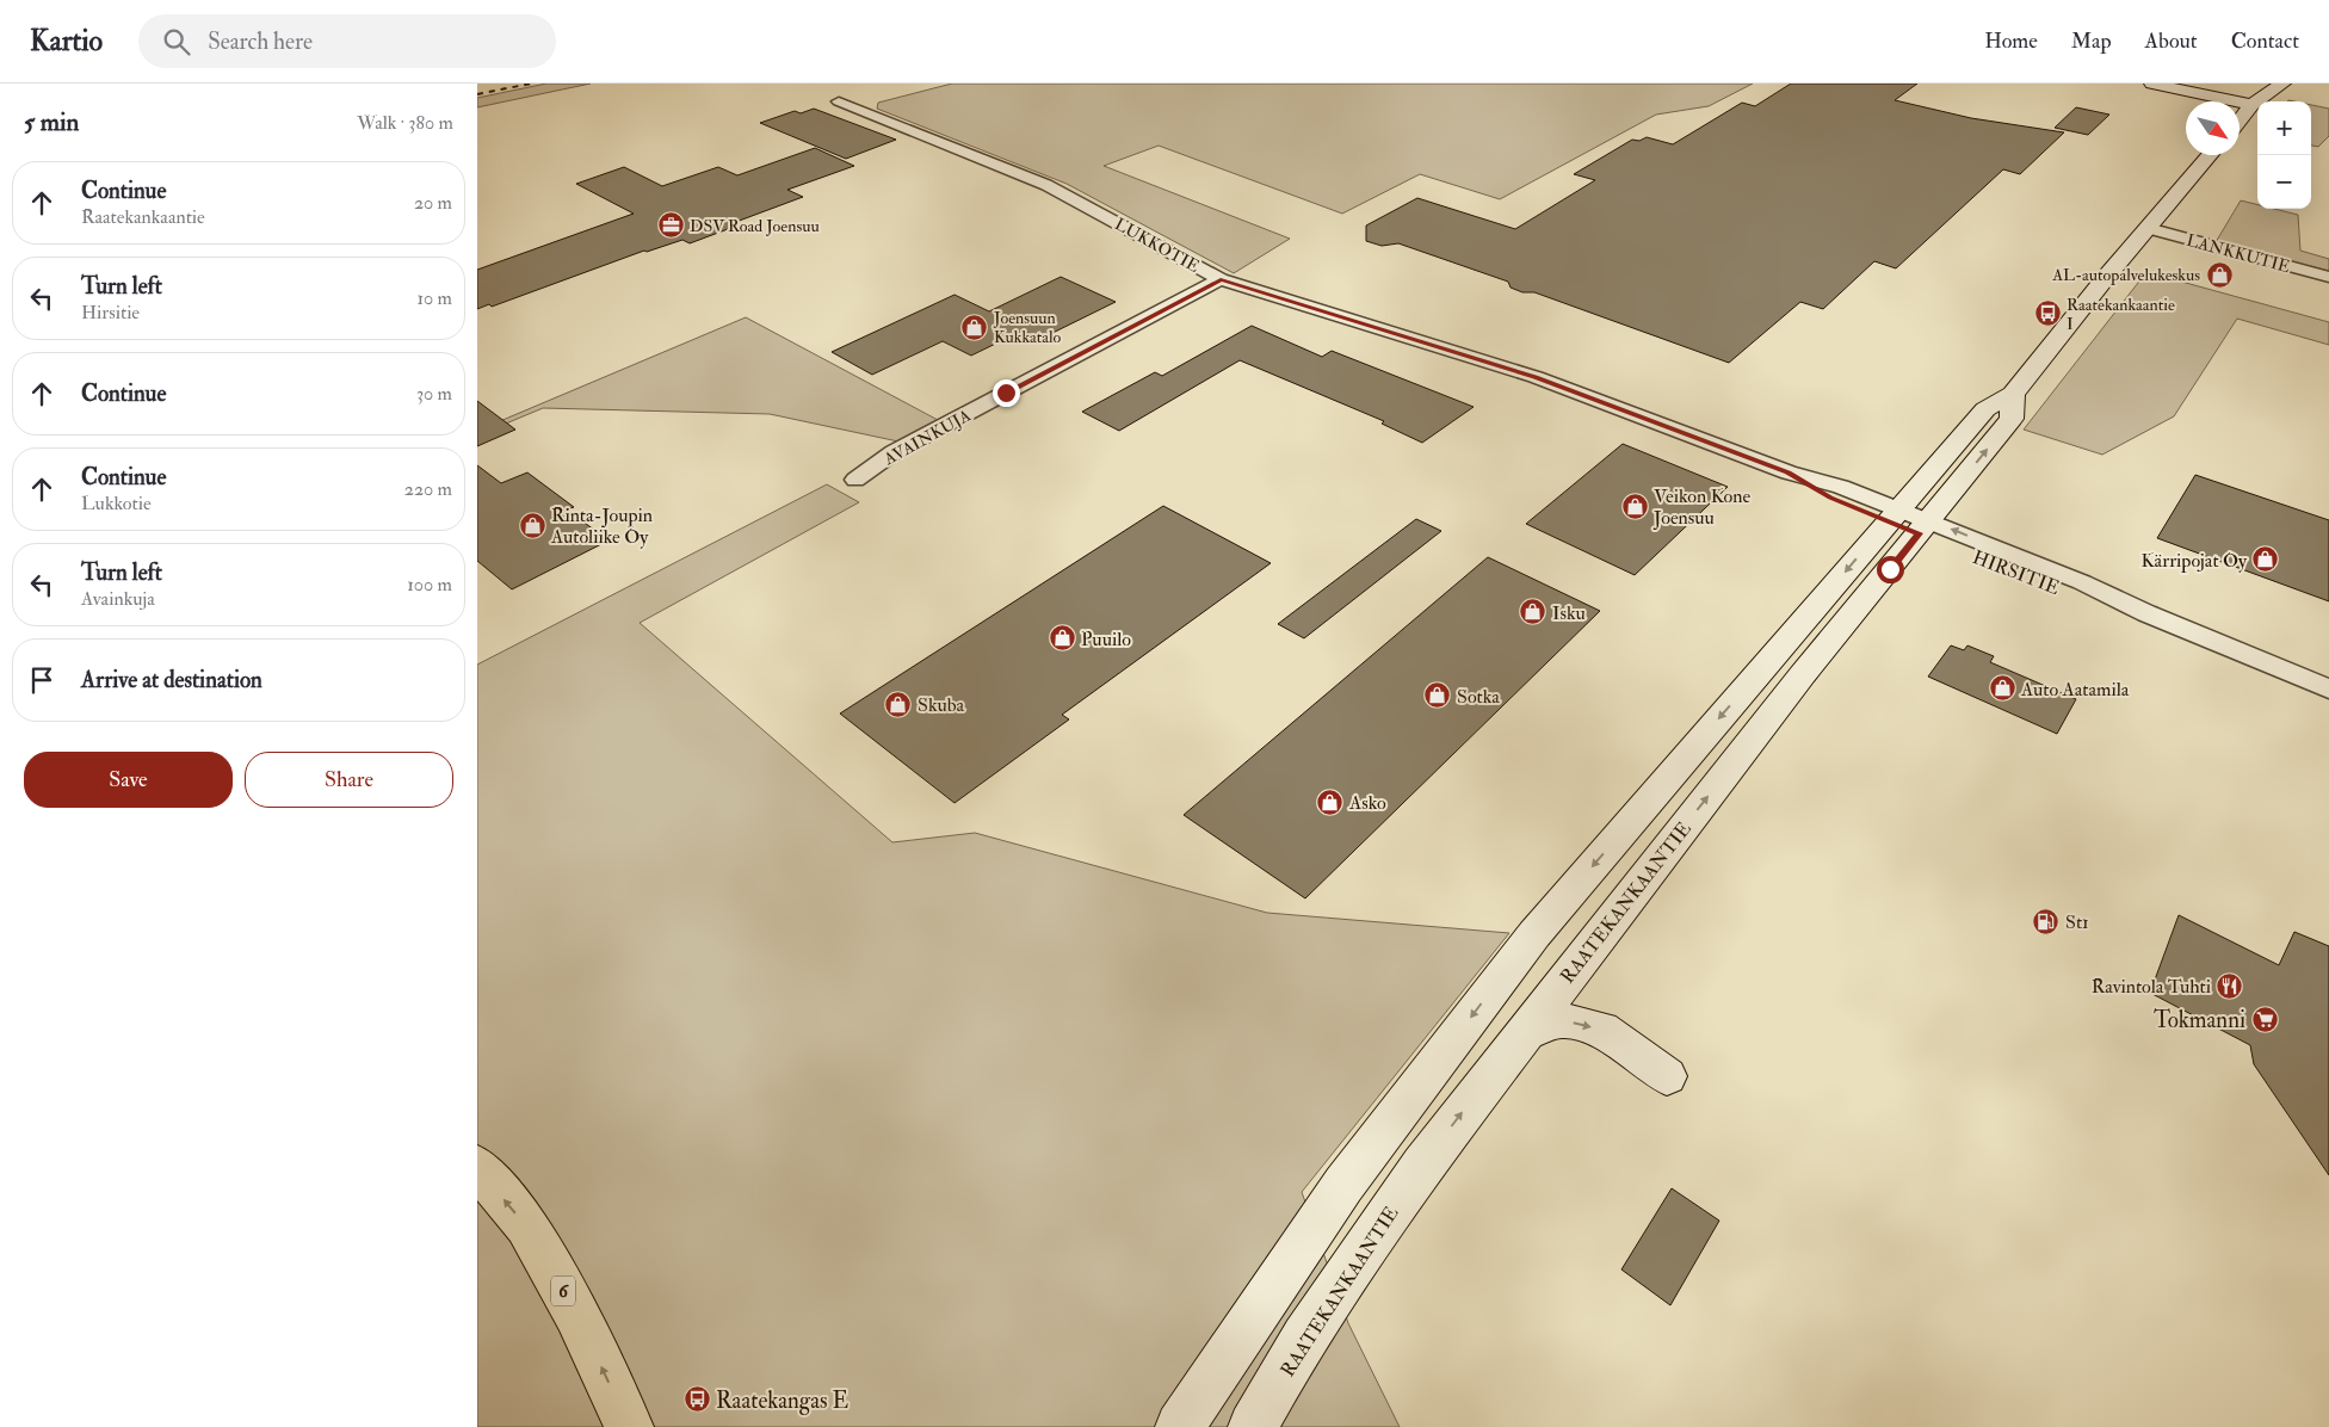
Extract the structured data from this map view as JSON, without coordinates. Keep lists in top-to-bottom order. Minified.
{"streets":{"highway":["6"],"main road":["RAATEKANKAANTIE"],"street":["LUKKOTIE","LANKKUTIE","AVAINKUJA","HIRSITIE"]},"crossings":[["LUKKOTIE","AVAINKUJA"],["LUKKOTIE","HIRSITIE"],["LUKKOTIE","RAATEKANKAANTIE"],["LANKKUTIE","RAATEKANKAANTIE"],["HIRSITIE","RAATEKANKAANTIE"]],"places":{"office":["DSV Road Joensuu"],"shop":["AL-autopalvelukeskus","Joensuun Kukkatalo","Veikon Kone Joensuu","Rinta-Joupin Autoliike Oy","Kärripojat Oy","Isku","Puuilo","Auto Aatamila","Sotka","Skuba","Asko"],"bus stop":["Raatekankaantie I","Raatekangas E"],"fuel station":["St1"],"restaurant":["Ravintola Tuhti"],"supermarket":["Tokmanni"]},"north":"bottom right","page":{"header":"Kartio","search":"Search here","nav":["Home","Map","About","Contact"],"heading":["5 min","Walk · 380 m"],"map_buttons":["+","−"],"list":[["Continue","Raatekankaantie","20 m"],["Turn left","Hirsitie","10 m"],["Continue","30 m"],["Continue","Lukkotie","220 m"],["Turn left","Avainkuja","100 m"],"Arrive at destination"],"buttons":["Save","Share"]}}
